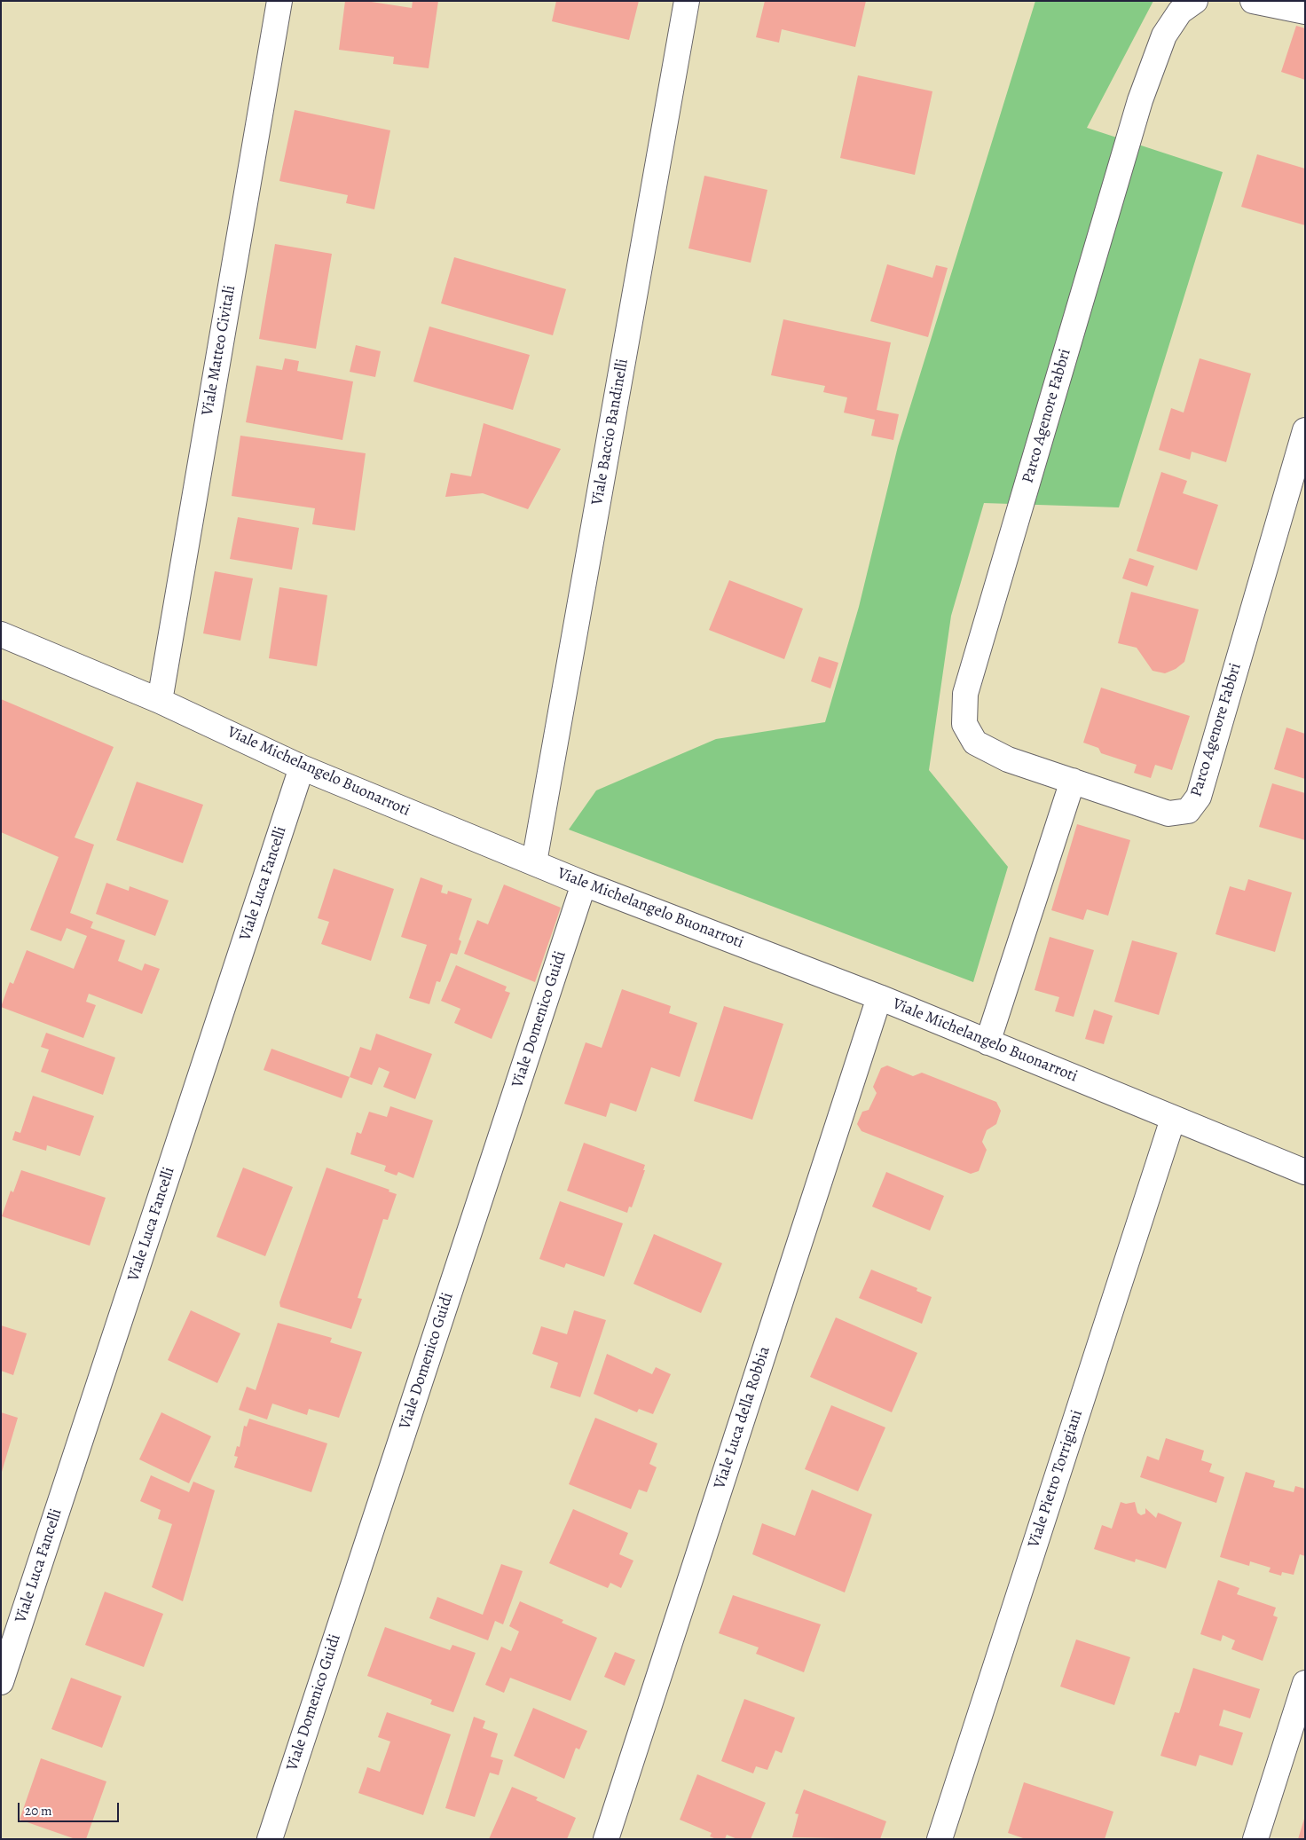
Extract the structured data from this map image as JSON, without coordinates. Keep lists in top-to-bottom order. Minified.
{"streets":{"street":["Viale Matteo Civitali","Parco Agenore Fabbri","Viale Baccio Bandinelli","Viale Michelangelo Buonarroti","Viale Luca Fancelli","Viale Domenico Guidi","Viale Luca della Robbia","Viale Pietro Torrigiani"]},"crossings":[["Viale Matteo Civitali","Viale Michelangelo Buonarroti"],["Viale Baccio Bandinelli","Viale Michelangelo Buonarroti"],["Viale Michelangelo Buonarroti","Viale Luca Fancelli"],["Viale Michelangelo Buonarroti","Viale Domenico Guidi"],["Viale Michelangelo Buonarroti","Viale Luca della Robbia"],["Viale Michelangelo Buonarroti","Viale Pietro Torrigiani"]],"scale_bar":"20 m"}
